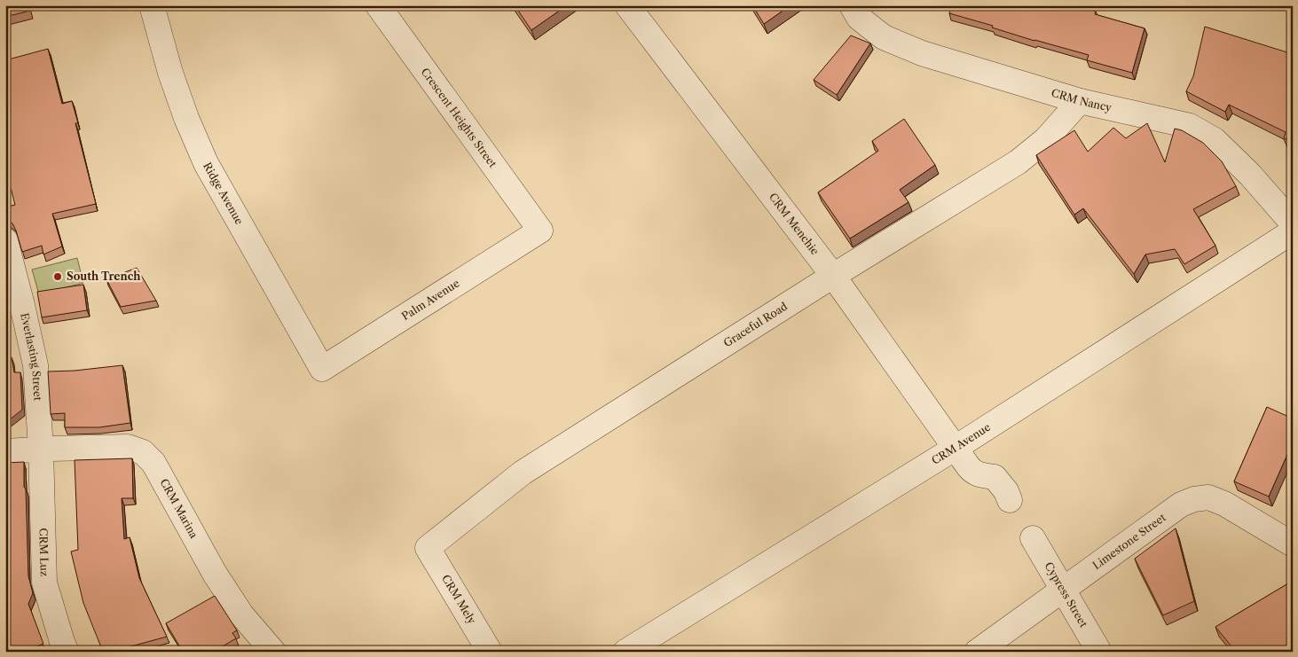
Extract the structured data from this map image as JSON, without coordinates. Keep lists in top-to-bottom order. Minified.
{"streets":{"street":["CRM Nancy","Crescent Heights Street","Ridge Avenue","CRM Menchie","Palm Avenue","Graceful Road","Everlasting Street","CRM Avenue","CRM Marina","Limestone Street","CRM Luz","Cypress Street","CRM Mely"]},"crossings":[["CRM Nancy","Graceful Road"],["Crescent Heights Street","Palm Avenue"],["Ridge Avenue","Palm Avenue"],["CRM Menchie","Graceful Road"],["CRM Menchie","CRM Avenue"],["Graceful Road","CRM Mely"],["Everlasting Street","CRM Marina"],["Everlasting Street","CRM Luz"],["CRM Marina","CRM Luz"],["Limestone Street","Cypress Street"]],"places":["South Trench"]}
